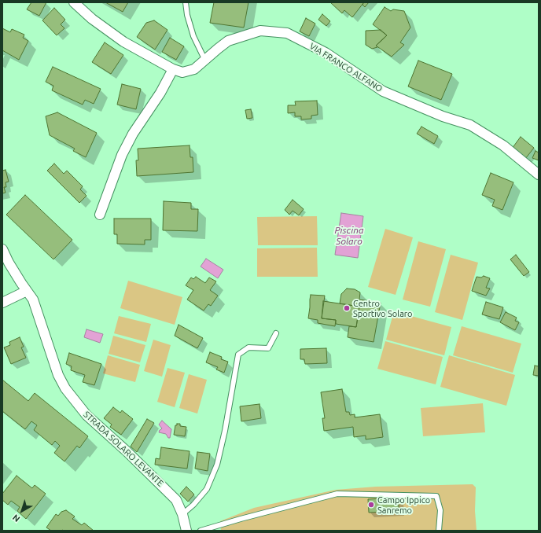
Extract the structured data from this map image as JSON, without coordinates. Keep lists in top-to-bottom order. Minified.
{"streets":{"street":["VIA FRANCO ALFANO","STRADA SOLARO LEVANTE"]},"water":["Piscina Solaro"],"places":["Centro Sportivo Solaro","Campo Ippico Sanremo"],"north":"bottom left"}
